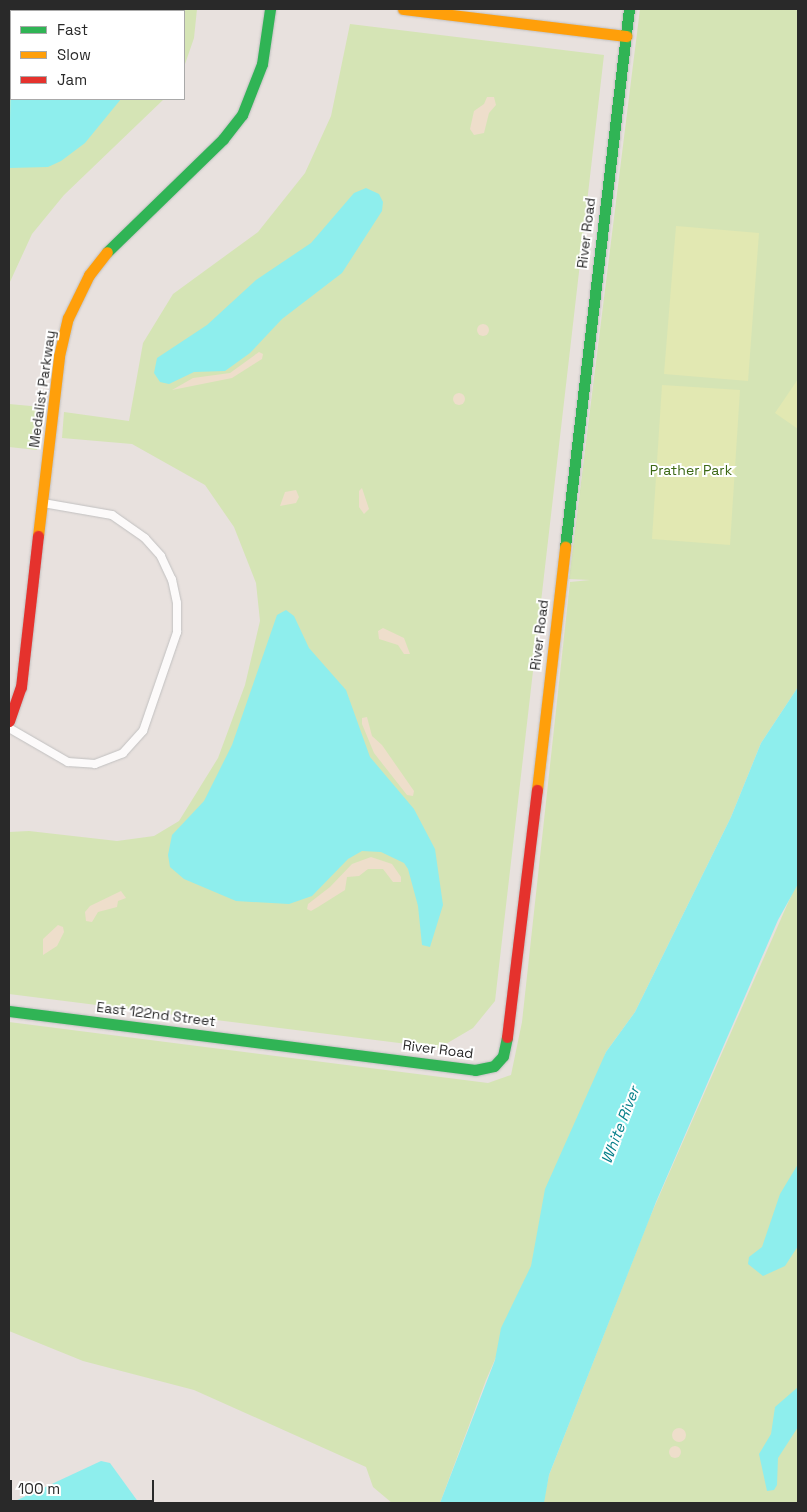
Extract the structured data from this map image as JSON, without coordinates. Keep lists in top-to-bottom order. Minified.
{"streets":{"street":["River Road","Medalist Parkway","East 122nd Street"]},"crossings":[["River Road","East 122nd Street"]],"water":["White River"],"parks":["Prather Park"],"legend":["Fast","Slow","Jam"],"scale_bar":"100 m"}
